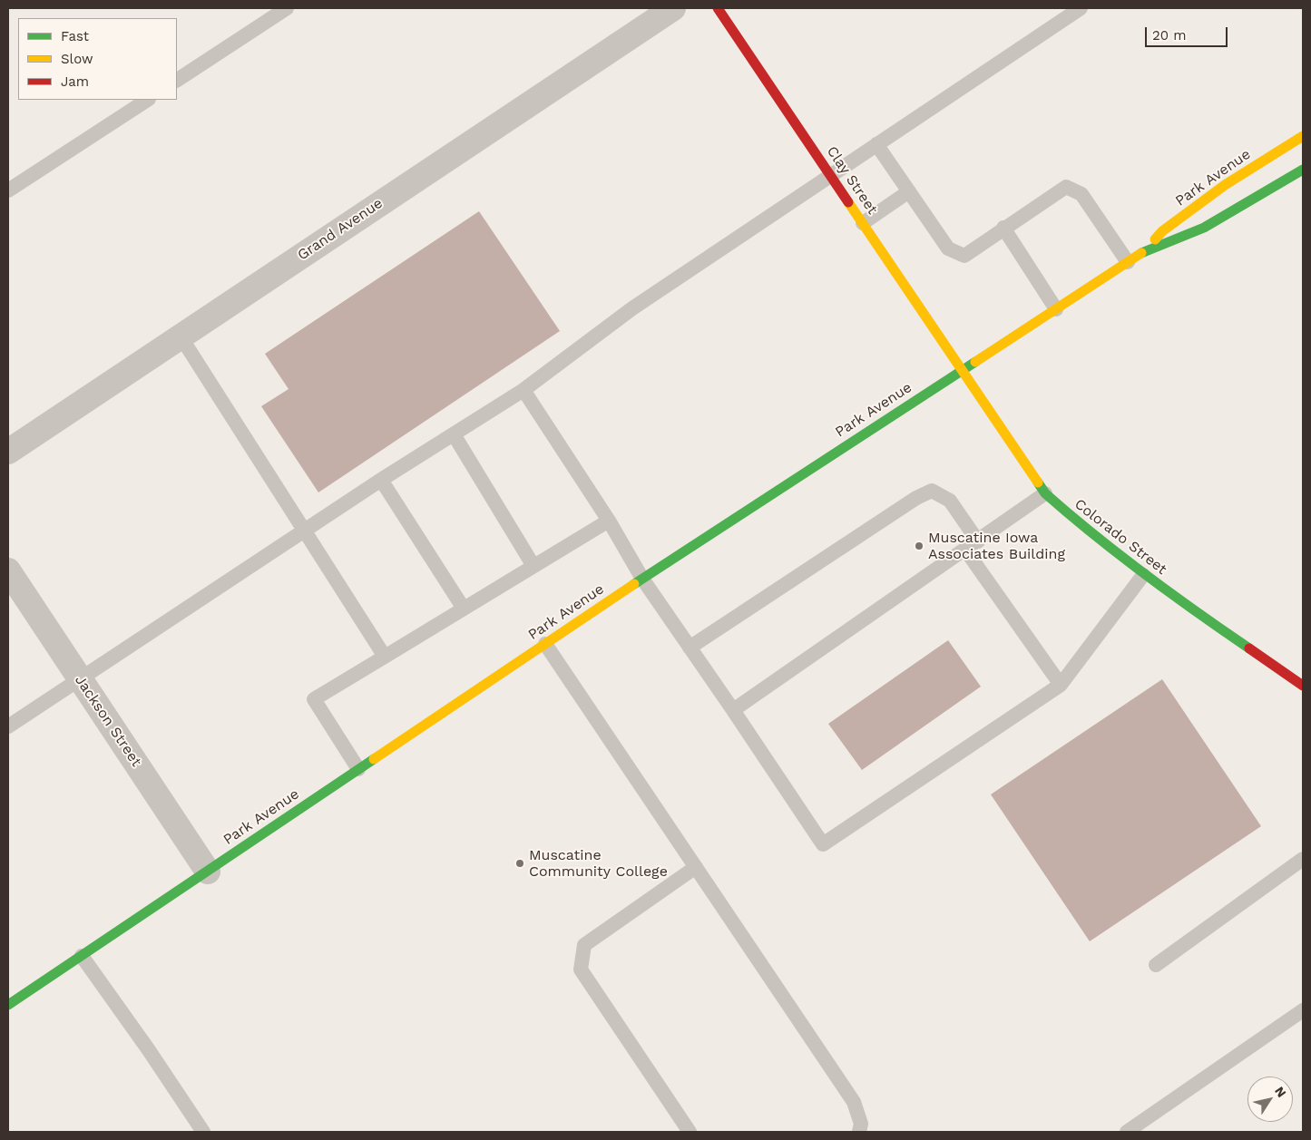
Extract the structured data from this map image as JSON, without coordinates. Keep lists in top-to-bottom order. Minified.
{"streets":{"main road":["Park Avenue","Clay Street","Colorado Street"],"street":["Grand Avenue","Jackson Street"]},"crossings":[["Park Avenue","Clay Street"],["Park Avenue","Colorado Street"],["Park Avenue","Jackson Street"],["Clay Street","Colorado Street"]],"places":["Muscatine Iowa Associates Building","Muscatine Community College"],"legend":["Fast","Slow","Jam"],"scale_bar":"20 m","north":"top right"}
